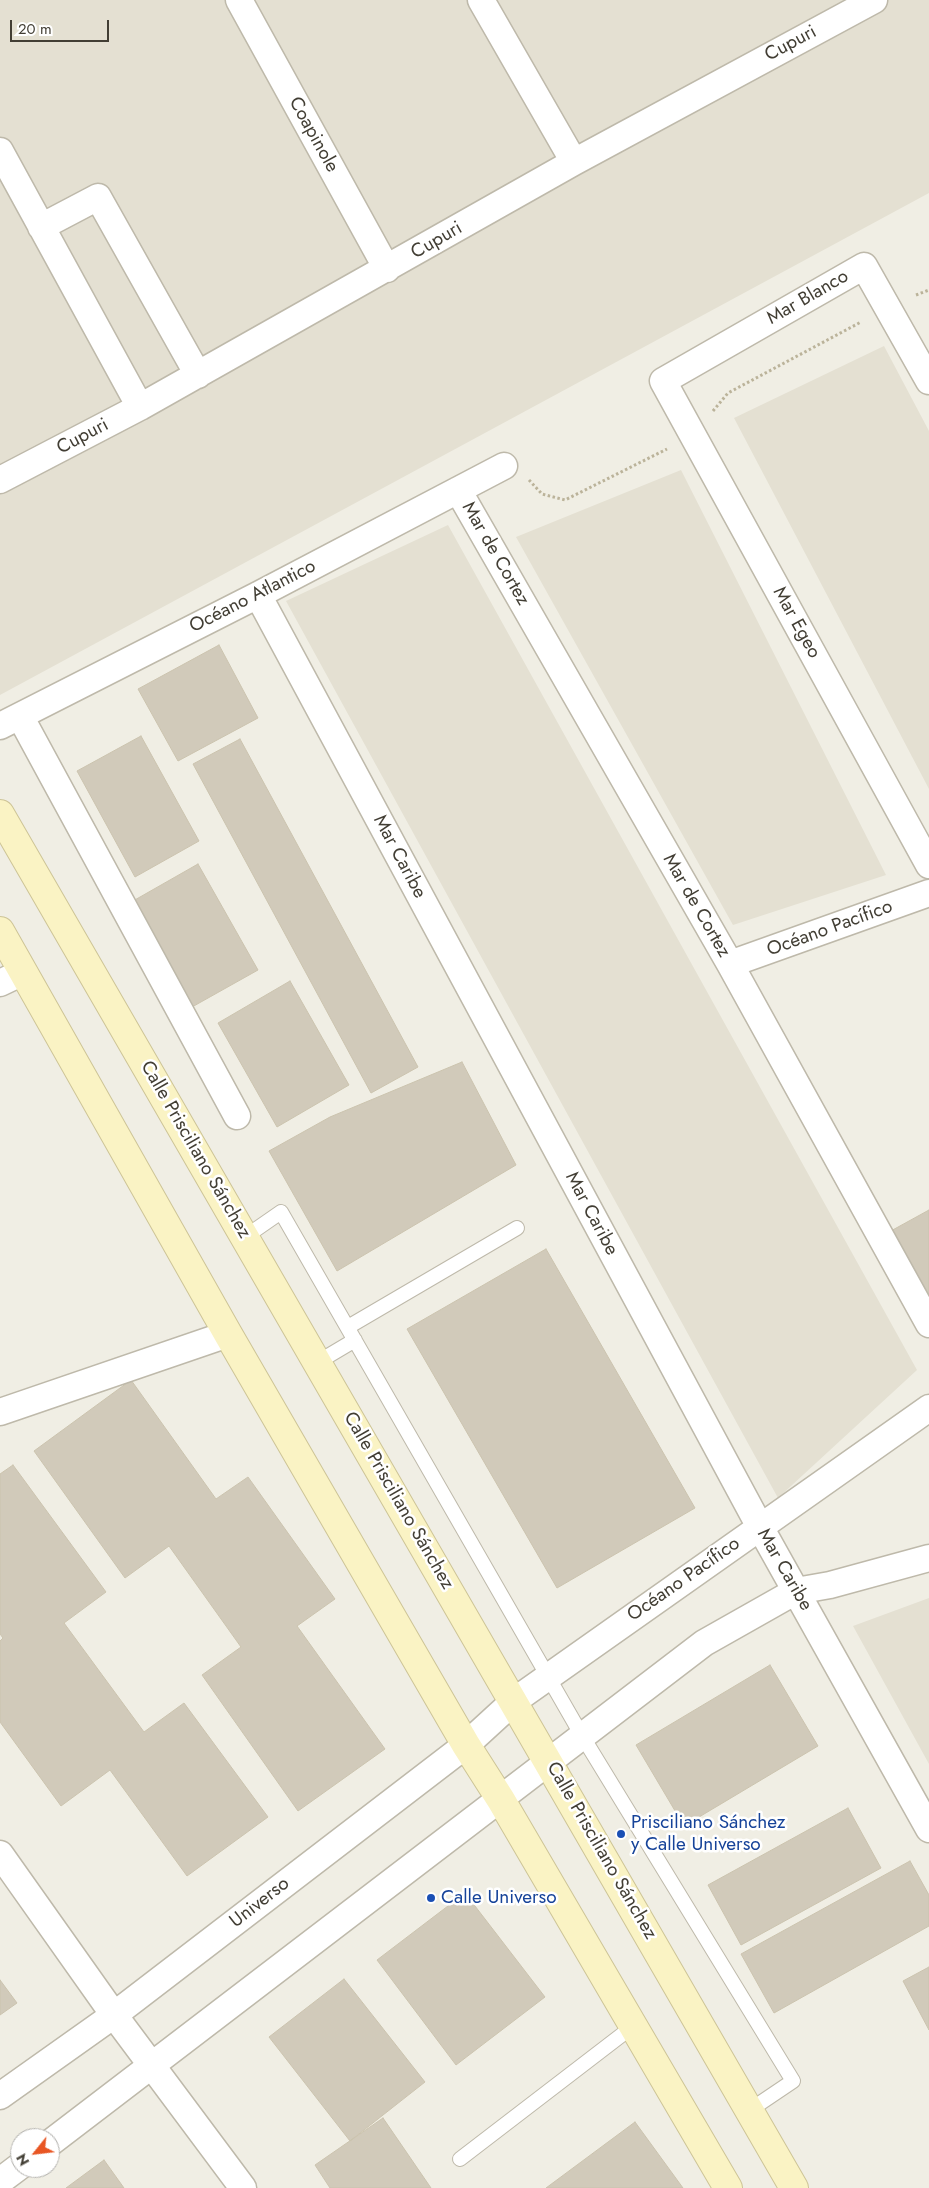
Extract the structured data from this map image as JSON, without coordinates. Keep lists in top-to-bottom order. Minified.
{"streets":{"main road":["Calle Prisciliano Sánchez"],"street":["Cupuri","Coapinole","Mar Blanco","Mar de Cortez","Océano Atlantico","Mar Egeo","Mar Caribe","Océano Pacífico","Universo"]},"crossings":[["Cupuri","Coapinole"],["Mar Blanco","Mar Egeo"],["Mar de Cortez","Océano Atlantico"],["Mar de Cortez","Océano Pacífico"],["Océano Atlantico","Mar Caribe"],["Mar Caribe","Océano Pacífico"],["Océano Pacífico","Calle Prisciliano Sánchez"],["Océano Pacífico","Universo"],["Calle Prisciliano Sánchez","Universo"]],"places":["Prisciliano Sánchez y Calle Universo","Calle Universo"],"scale_bar":"20 m","north":"bottom left"}
